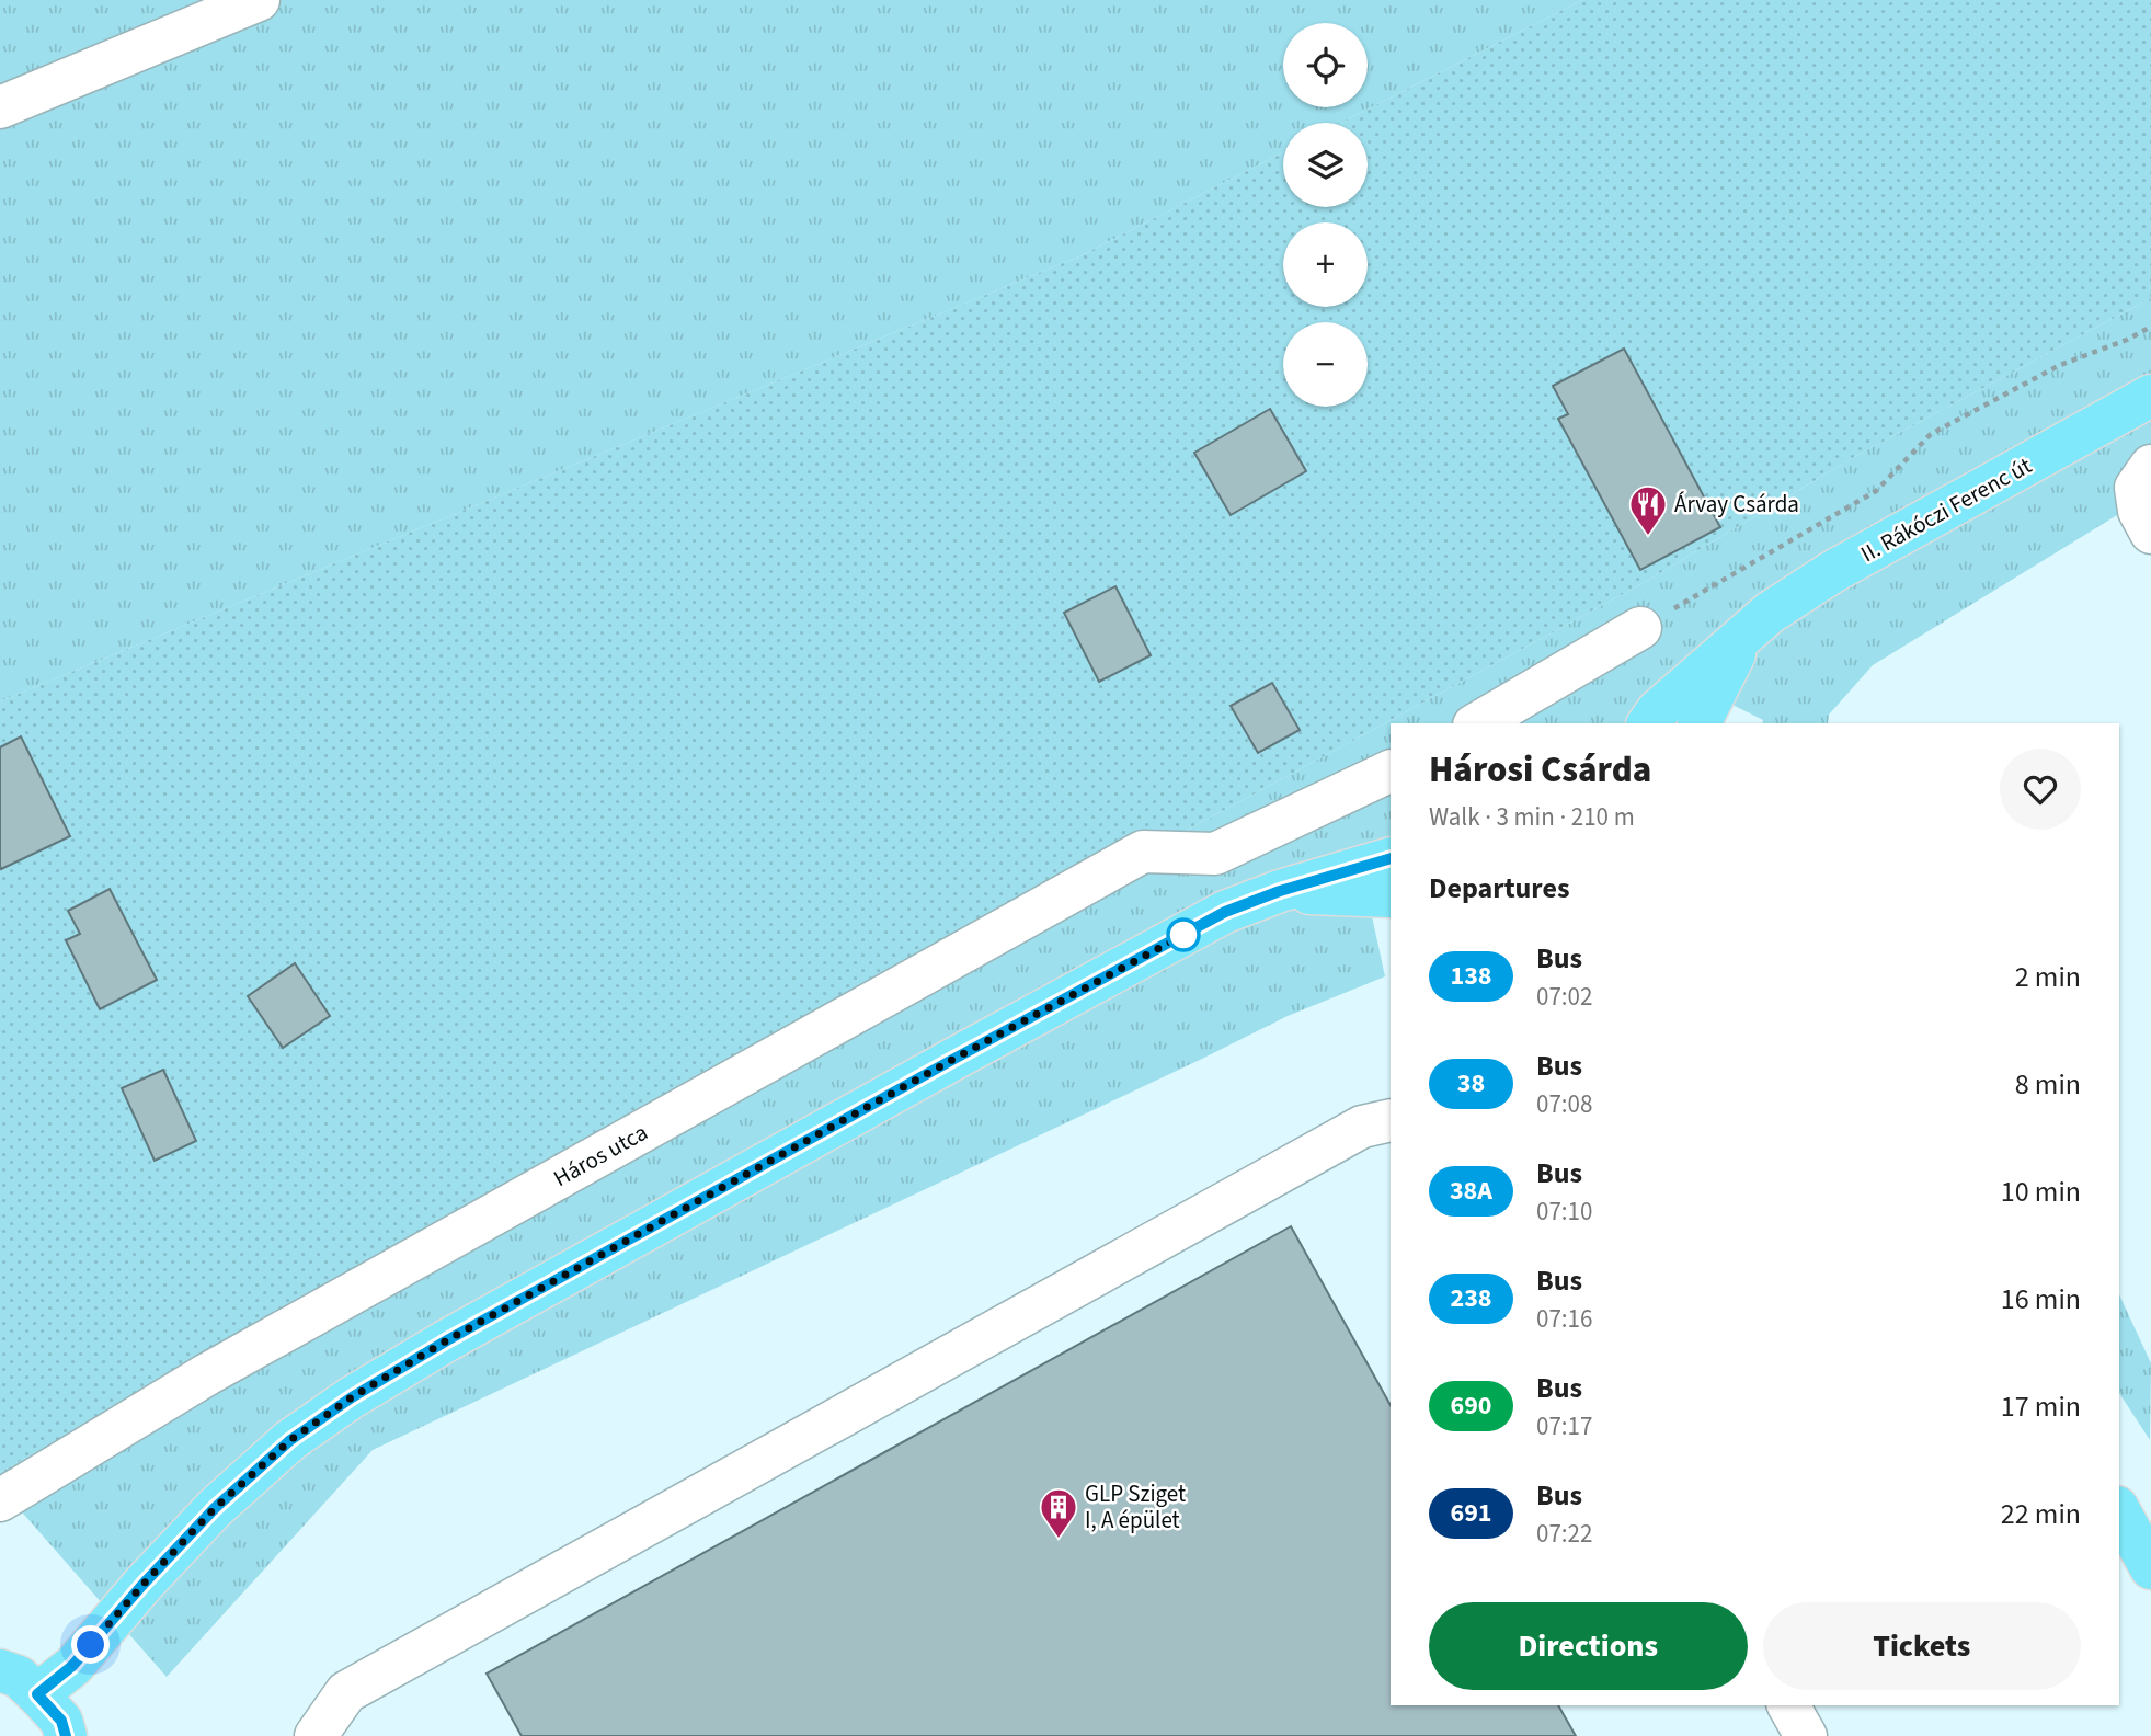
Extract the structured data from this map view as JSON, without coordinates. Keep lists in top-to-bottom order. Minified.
{"streets":{"main road":["II. Rákóczi Ferenc út"],"street":["Háros utca"]},"places":{"restaurant":["Árvay Csárda"],"building":["GLP Sziget I, A épület"]},"lines":["bus line 138"],"page":{"map_buttons":["+","−"],"heading":[["Hárosi Csárda","Walk · 3 min · 210 m"],"Departures"],"list":[{"mark":"138","name":"Bus","note":"07:02","value":"2 min"},{"mark":"38","name":"Bus","note":"07:08","value":"8 min"},{"mark":"38A","name":"Bus","note":"07:10","value":"10 min"},{"mark":"238","name":"Bus","note":"07:16","value":"16 min"},{"mark":"690","name":"Bus","note":"07:17","value":"17 min"},{"mark":"691","name":"Bus","note":"07:22","value":"22 min"}],"buttons":["Directions","Tickets"]}}
